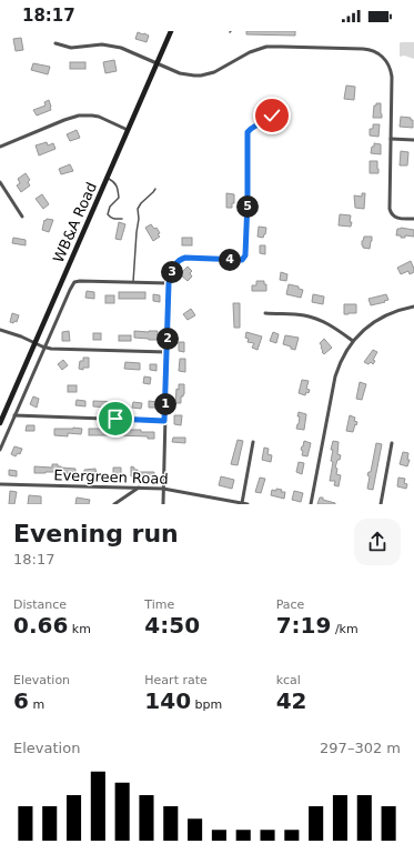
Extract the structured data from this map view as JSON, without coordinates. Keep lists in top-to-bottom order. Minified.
{"streets":{"street":["WB&A Road","Evergreen Road"]},"page":{"status":"18:17","pins":["5","4","3","2","1"],"heading":["Evening run","18:17"],"stats":[["Distance","0.66 km"],["Time","4:50"],["Pace","7:19 /km"],["Elevation","6 m"],["Heart rate","140 bpm"],["kcal","42"]],"chart":["Elevation","297–302 m"]}}
